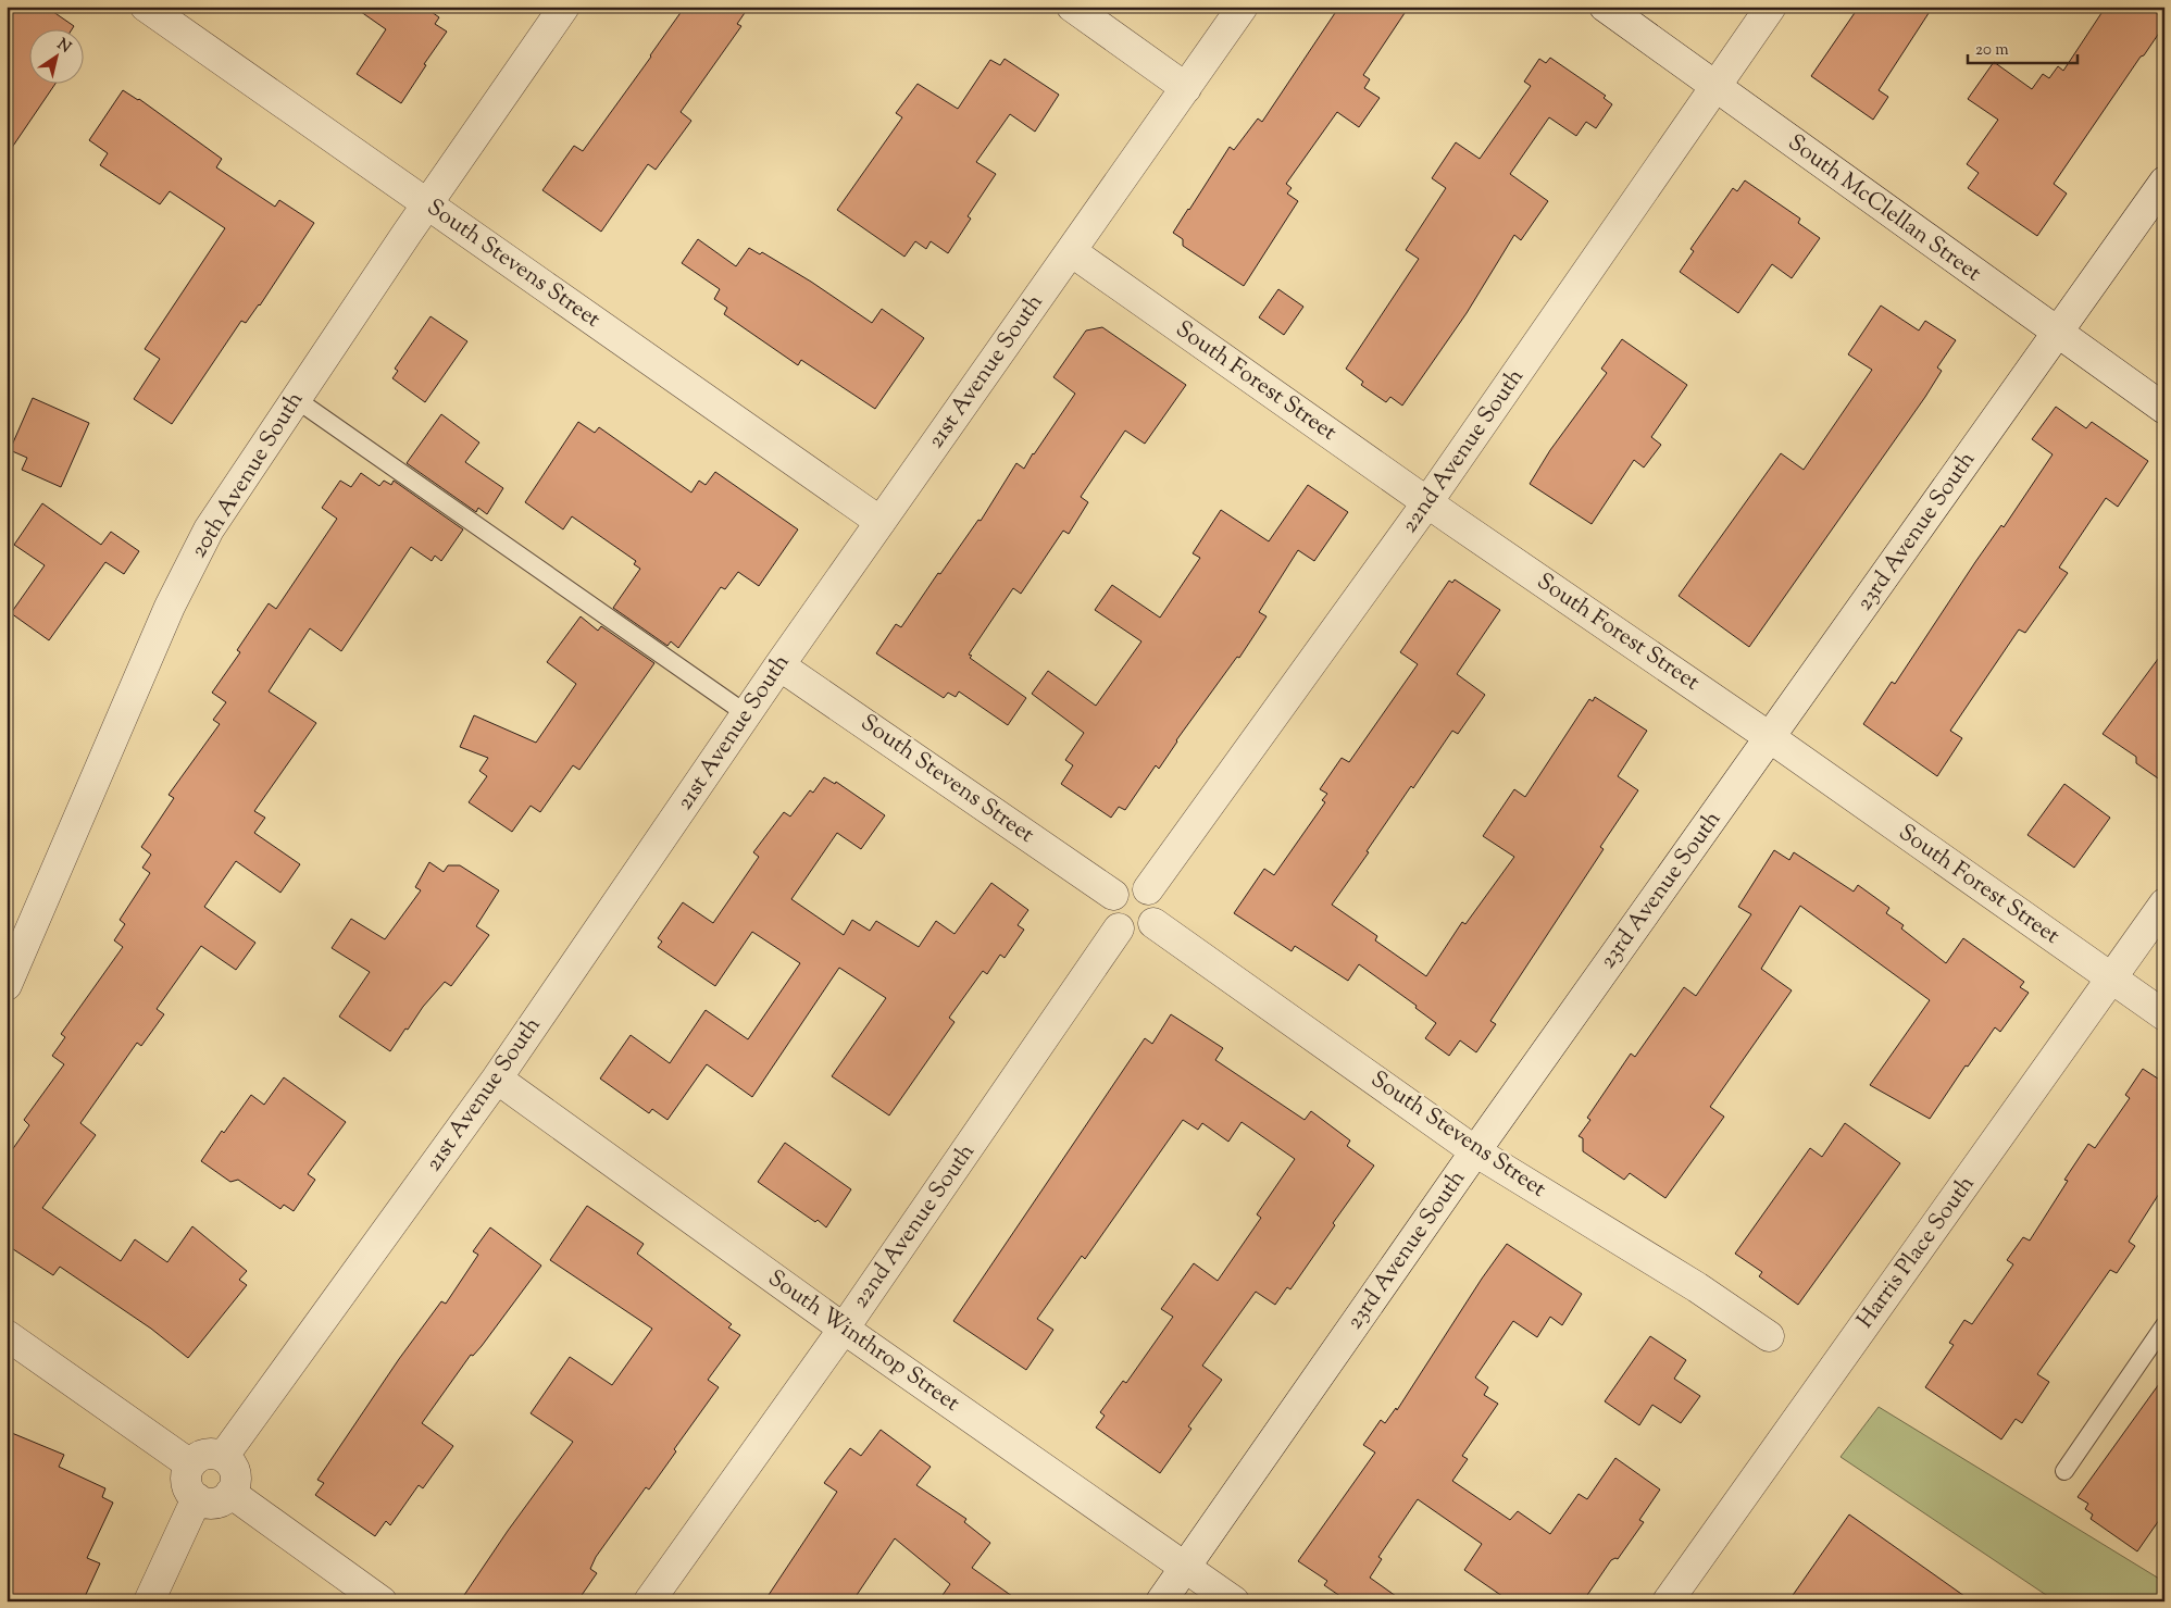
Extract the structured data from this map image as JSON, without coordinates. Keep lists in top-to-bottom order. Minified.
{"streets":{"street":["South McClellan Street","South Stevens Street","21st Avenue South","South Forest Street","22nd Avenue South","20th Avenue South","23rd Avenue South","Harris Place South","South Winthrop Street"]},"crossings":[["South McClellan Street","22nd Avenue South"],["South McClellan Street","23rd Avenue South"],["South Stevens Street","21st Avenue South"],["South Stevens Street","22nd Avenue South"],["South Stevens Street","20th Avenue South"],["South Stevens Street","23rd Avenue South"],["21st Avenue South","South Forest Street"],["21st Avenue South","South Winthrop Street"],["South Forest Street","22nd Avenue South"],["South Forest Street","23rd Avenue South"],["South Forest Street","Harris Place South"],["22nd Avenue South","South Winthrop Street"],["23rd Avenue South","South Winthrop Street"]],"scale_bar":"20 m","north":"top right"}
